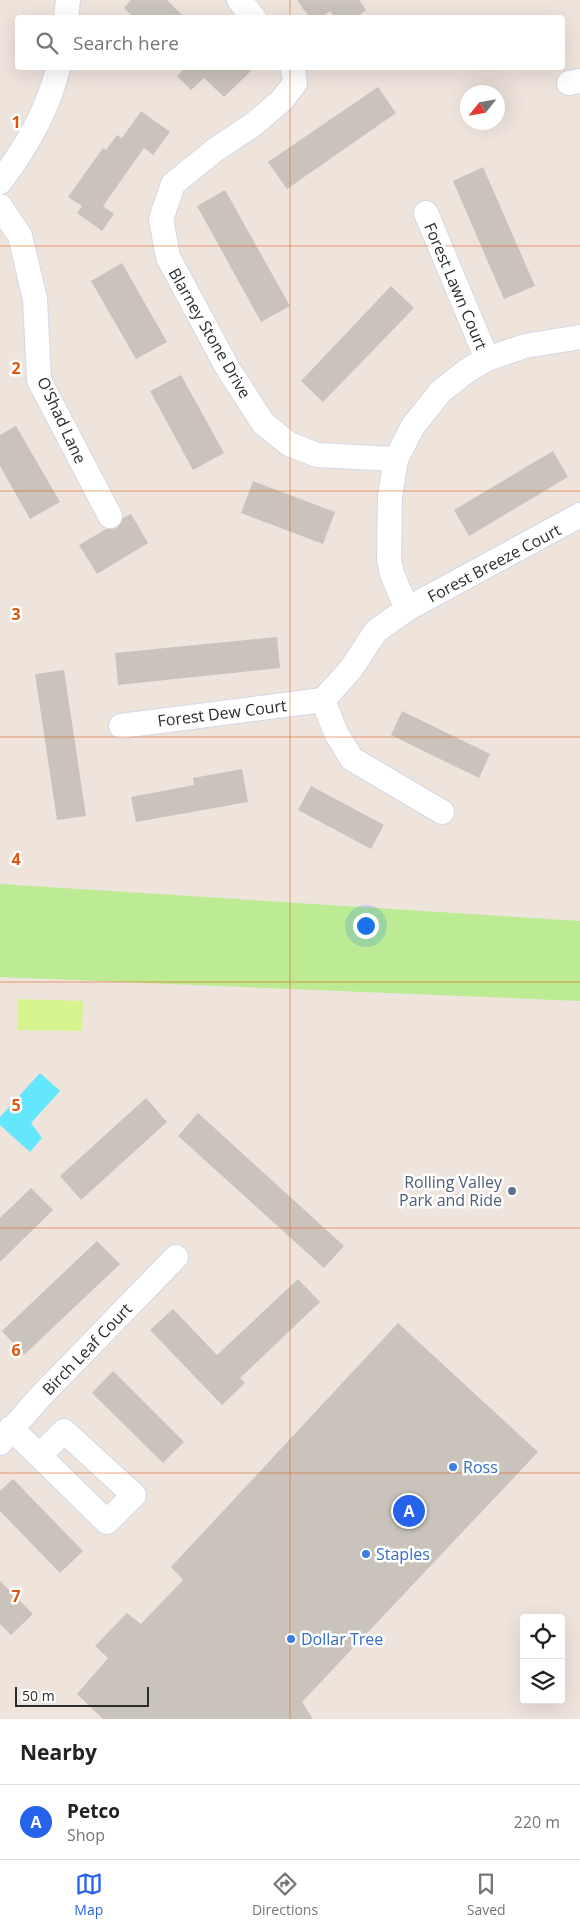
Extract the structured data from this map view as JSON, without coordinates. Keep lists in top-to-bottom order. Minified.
{"streets":{"street":["Forest Lawn Court","Blarney Stone Drive","O'Shad Lane","Forest Breeze Court","Forest Dew Court","Birch Leaf Court"]},"crossings":[["Forest Breeze Court","Forest Dew Court"]],"places":["Rolling Valley Park and Ride","Ross","Staples","Dollar Tree"],"scale_bar":"50 m","north":"bottom left","page":{"search":"Search here","pins":"A","scale":"50 m","heading":"Nearby","list":[{"mark":"A","name":"Petco","note":"Shop","value":"220 m"}],"nav":["Map","Directions","Saved"]},"grid":{"rows":["1","2","3","4","5","6","7"]}}
